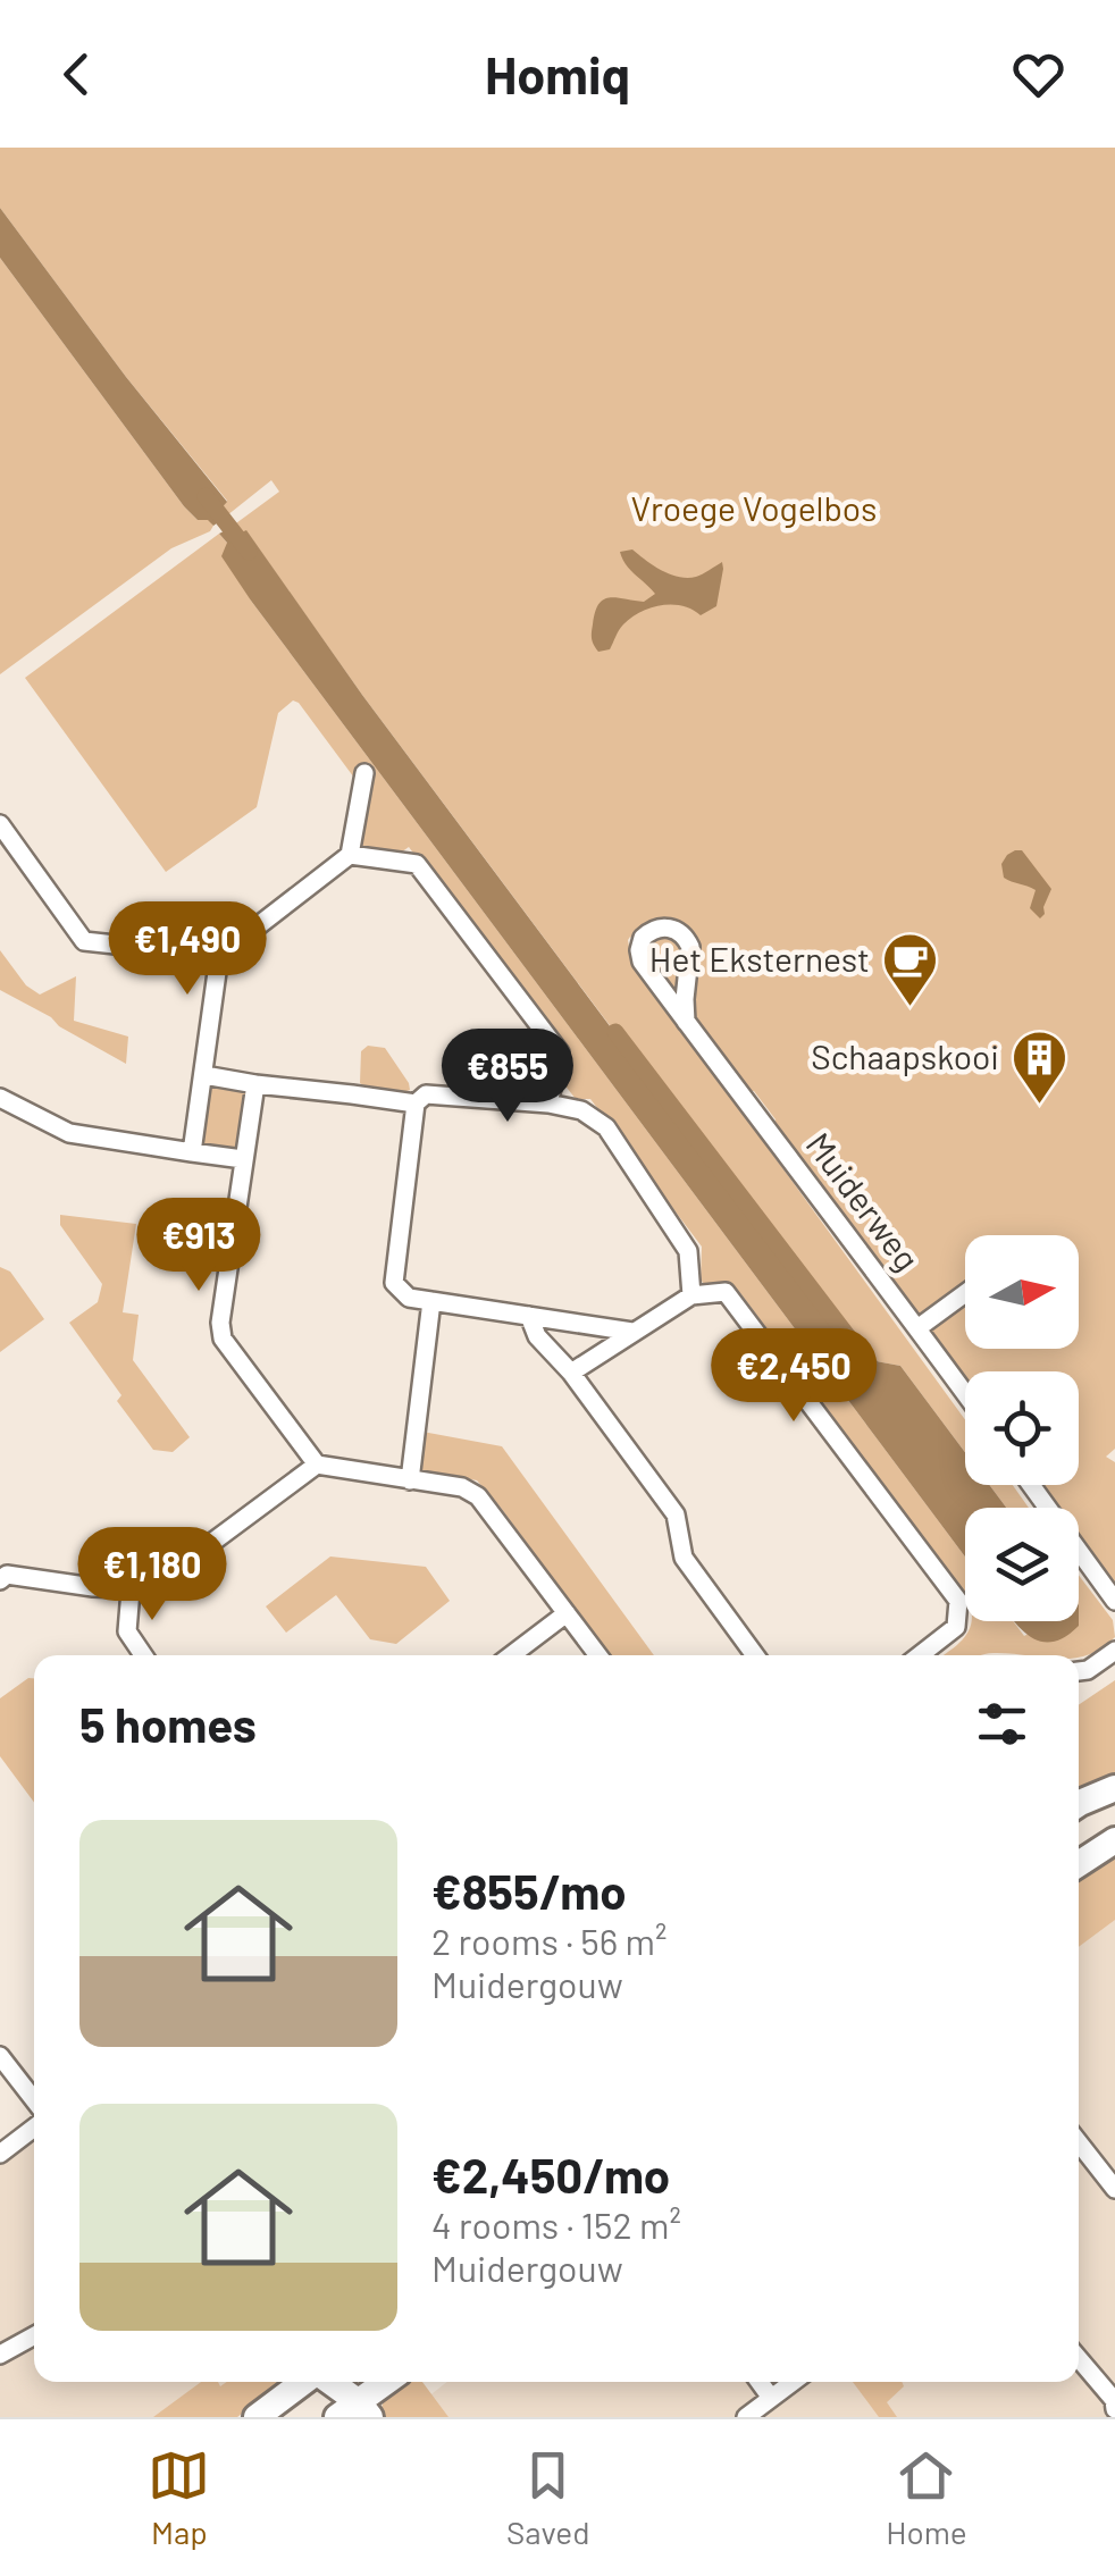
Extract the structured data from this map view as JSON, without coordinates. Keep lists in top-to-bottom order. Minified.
{"streets":{"street":["Muiderweg"]},"parks":["Vroege Vogelbos"],"places":{"cafe":["Het Eksternest"],"building":["Schaapskooi"]},"north":"right","page":{"header":"Homiq","price":["€1,490","€855","€913","€2,450","€1,180"],"heading":"5 homes","list":[{"name":"€855/mo","note":"2 rooms · 56 m² · Muidergouw"},{"name":"€2,450/mo","note":"4 rooms · 152 m² · Muidergouw"}],"tabs":["Map","Saved","Home"]}}
